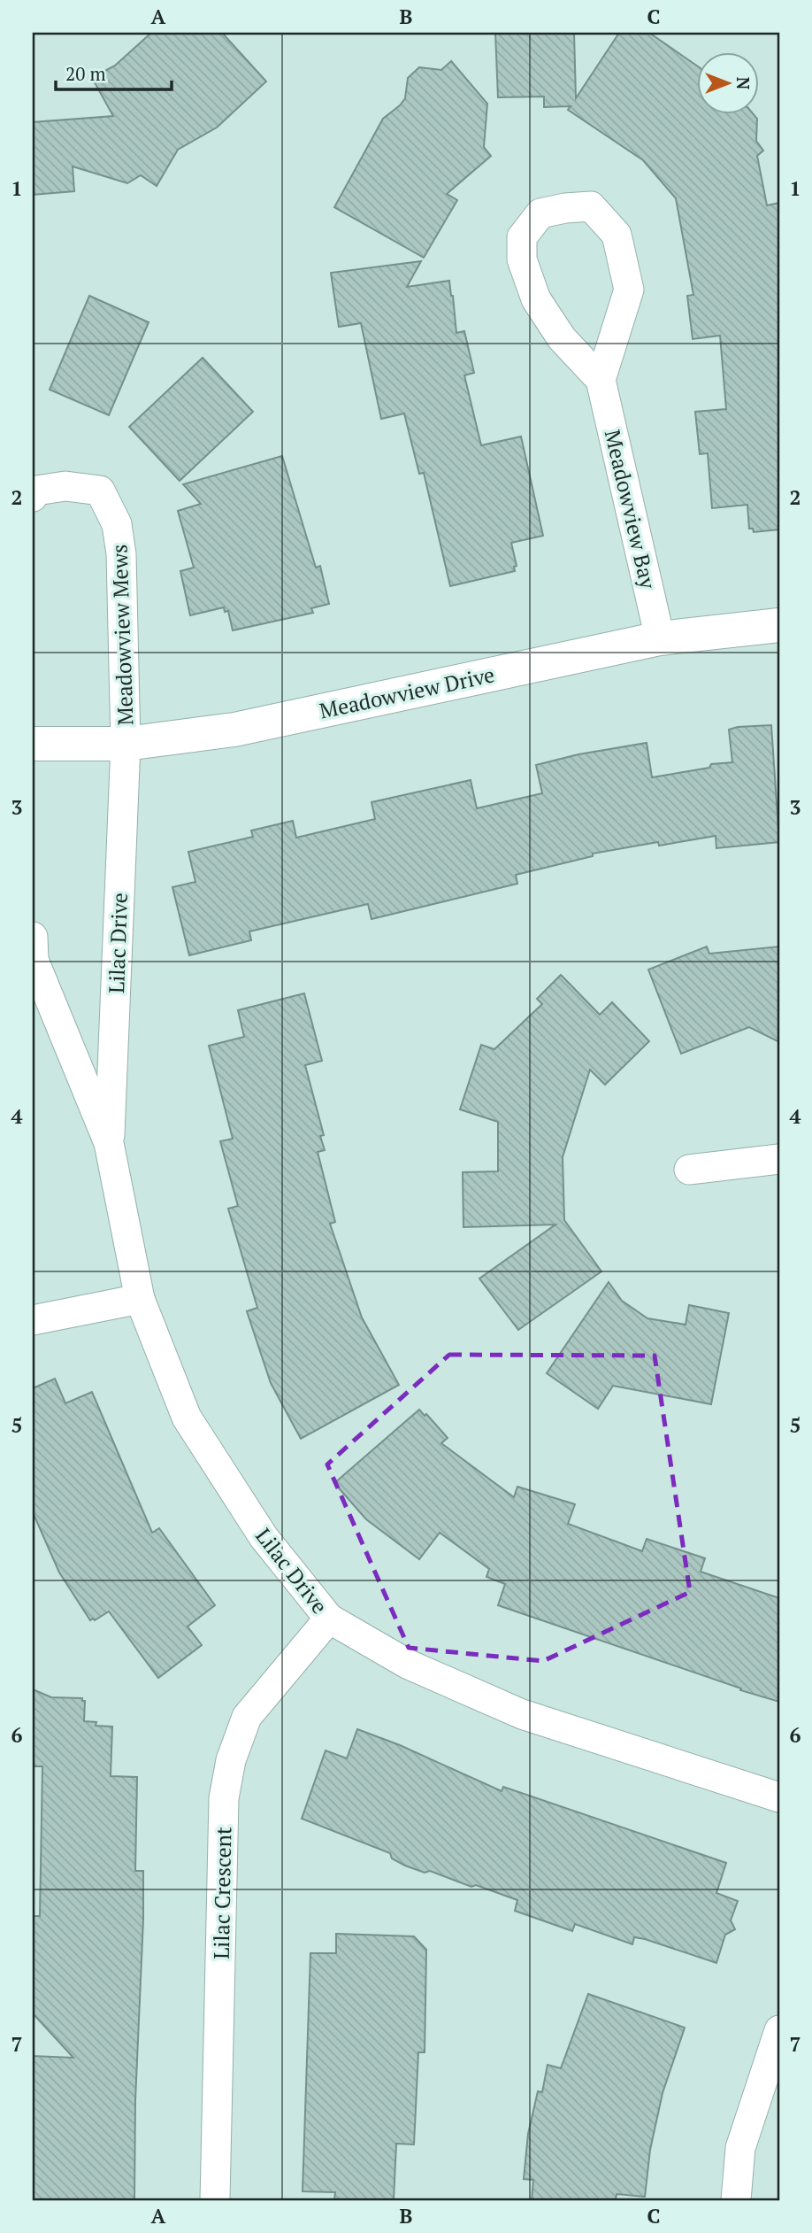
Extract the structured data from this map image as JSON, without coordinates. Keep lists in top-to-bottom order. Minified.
{"streets":{"street":["Meadowview Bay","Meadowview Mews","Meadowview Drive","Lilac Drive","Lilac Crescent"]},"crossings":[["Meadowview Bay","Meadowview Drive"],["Meadowview Mews","Meadowview Drive"],["Meadowview Mews","Lilac Drive"],["Meadowview Drive","Lilac Drive"],["Lilac Drive","Lilac Crescent"]],"scale_bar":"20 m","north":"right","grid":{"columns":["A","B","C"],"rows":["1","2","3","4","5","6","7"]}}
